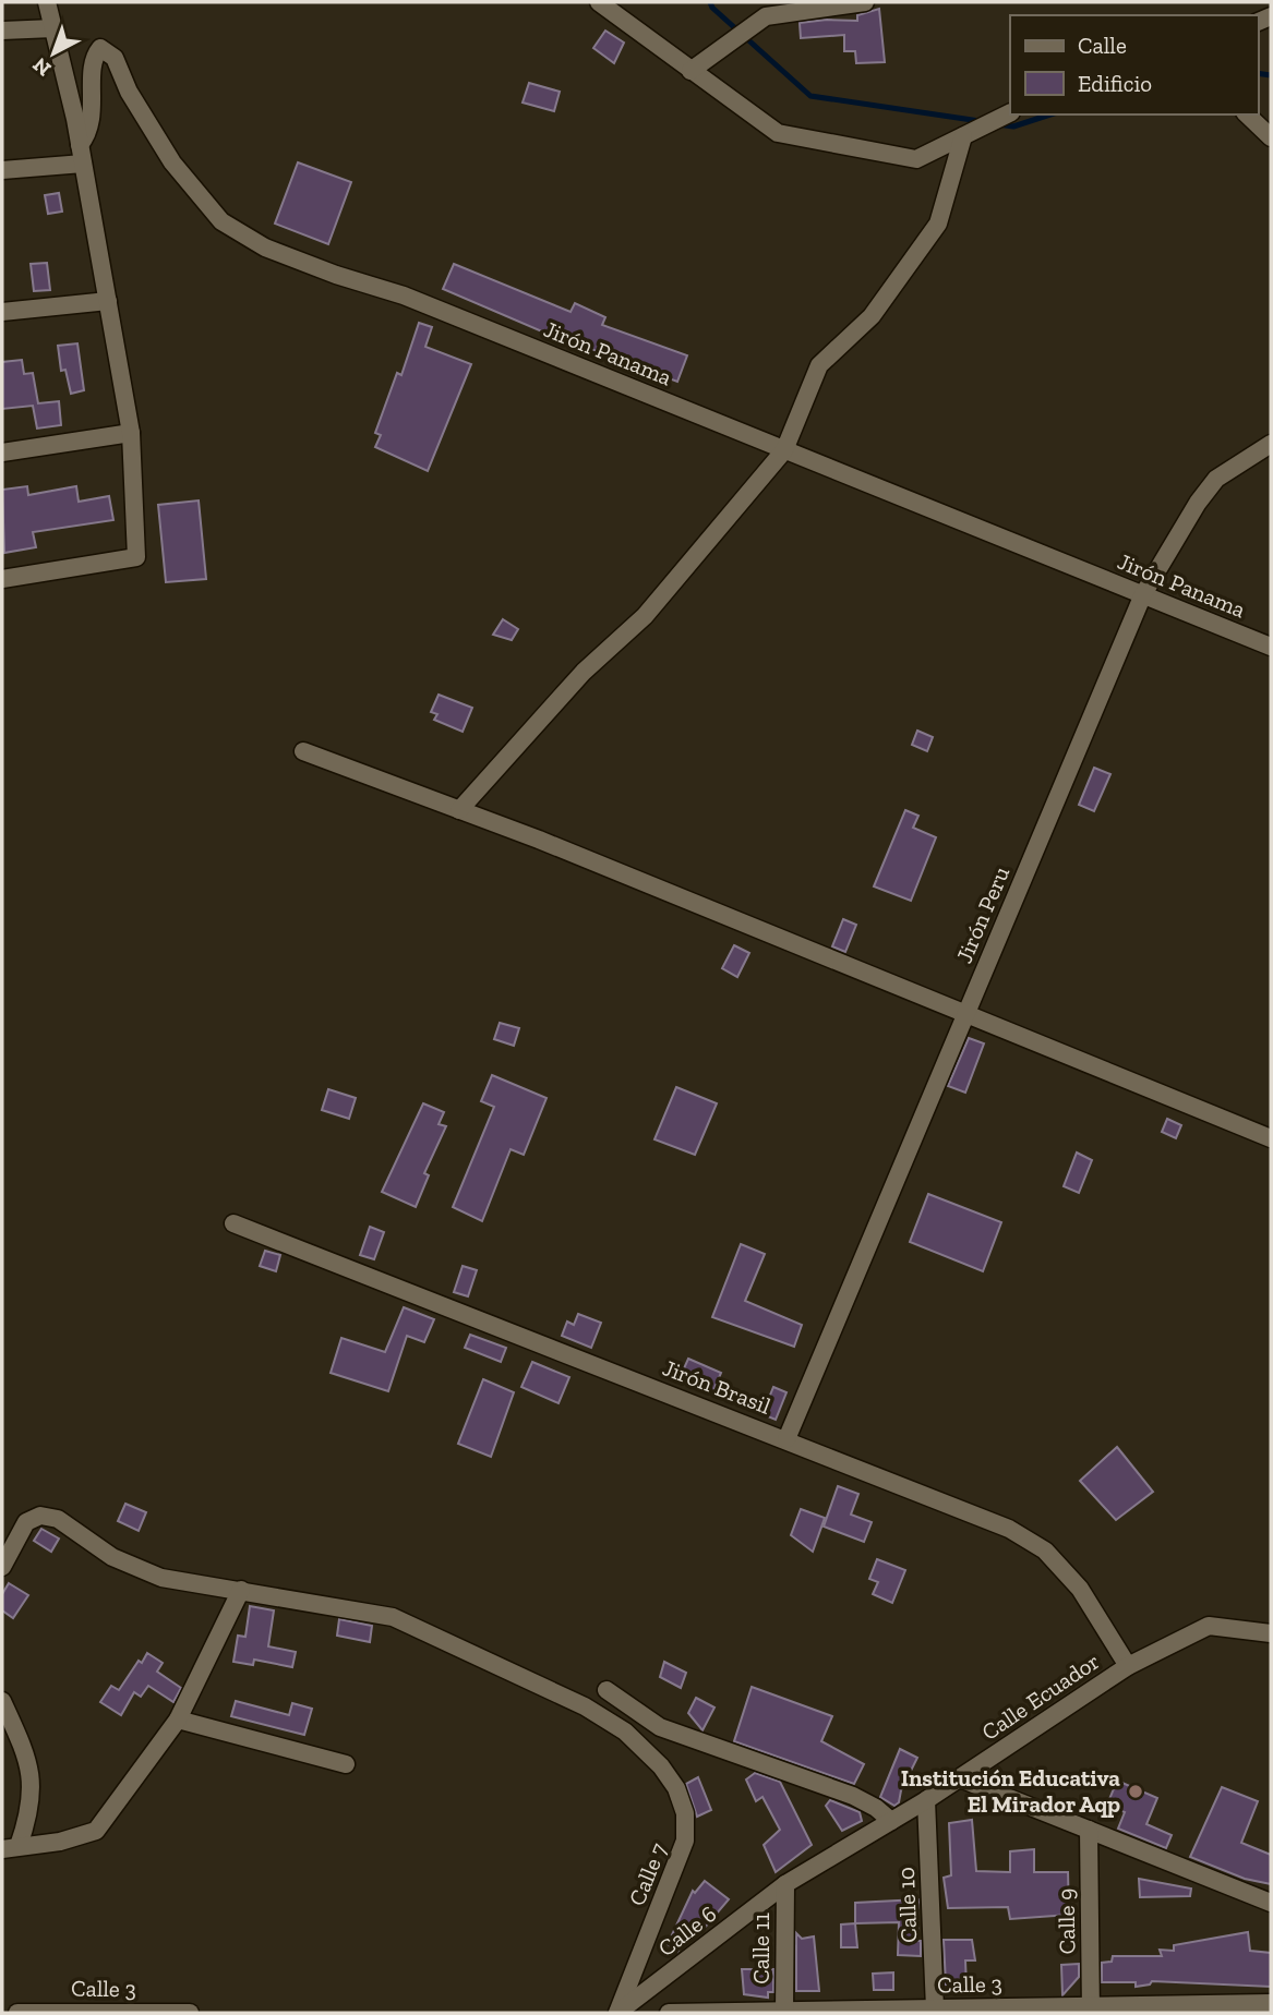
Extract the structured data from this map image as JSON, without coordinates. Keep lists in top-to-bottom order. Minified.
{"streets":{"street":["Jirón Panama","Jirón Peru","Jirón Brasil","Calle Ecuador","Calle 7","Calle 10","Calle 9","Calle 6","Calle 11","Calle 3"]},"crossings":[["Jirón Panama","Jirón Peru"],["Jirón Peru","Jirón Brasil"],["Jirón Brasil","Calle Ecuador"],["Calle Ecuador","Calle 10"],["Calle Ecuador","Calle 6"],["Calle Ecuador","Calle 11"],["Calle 7","Calle 6"],["Calle 10","Calle 3"],["Calle 9","Calle 3"],["Calle 6","Calle 11"],["Calle 11","Calle 3"]],"places":["Institución Educativa El Mirador Aqp"],"legend":["Calle","Edificio"],"north":"bottom left"}
